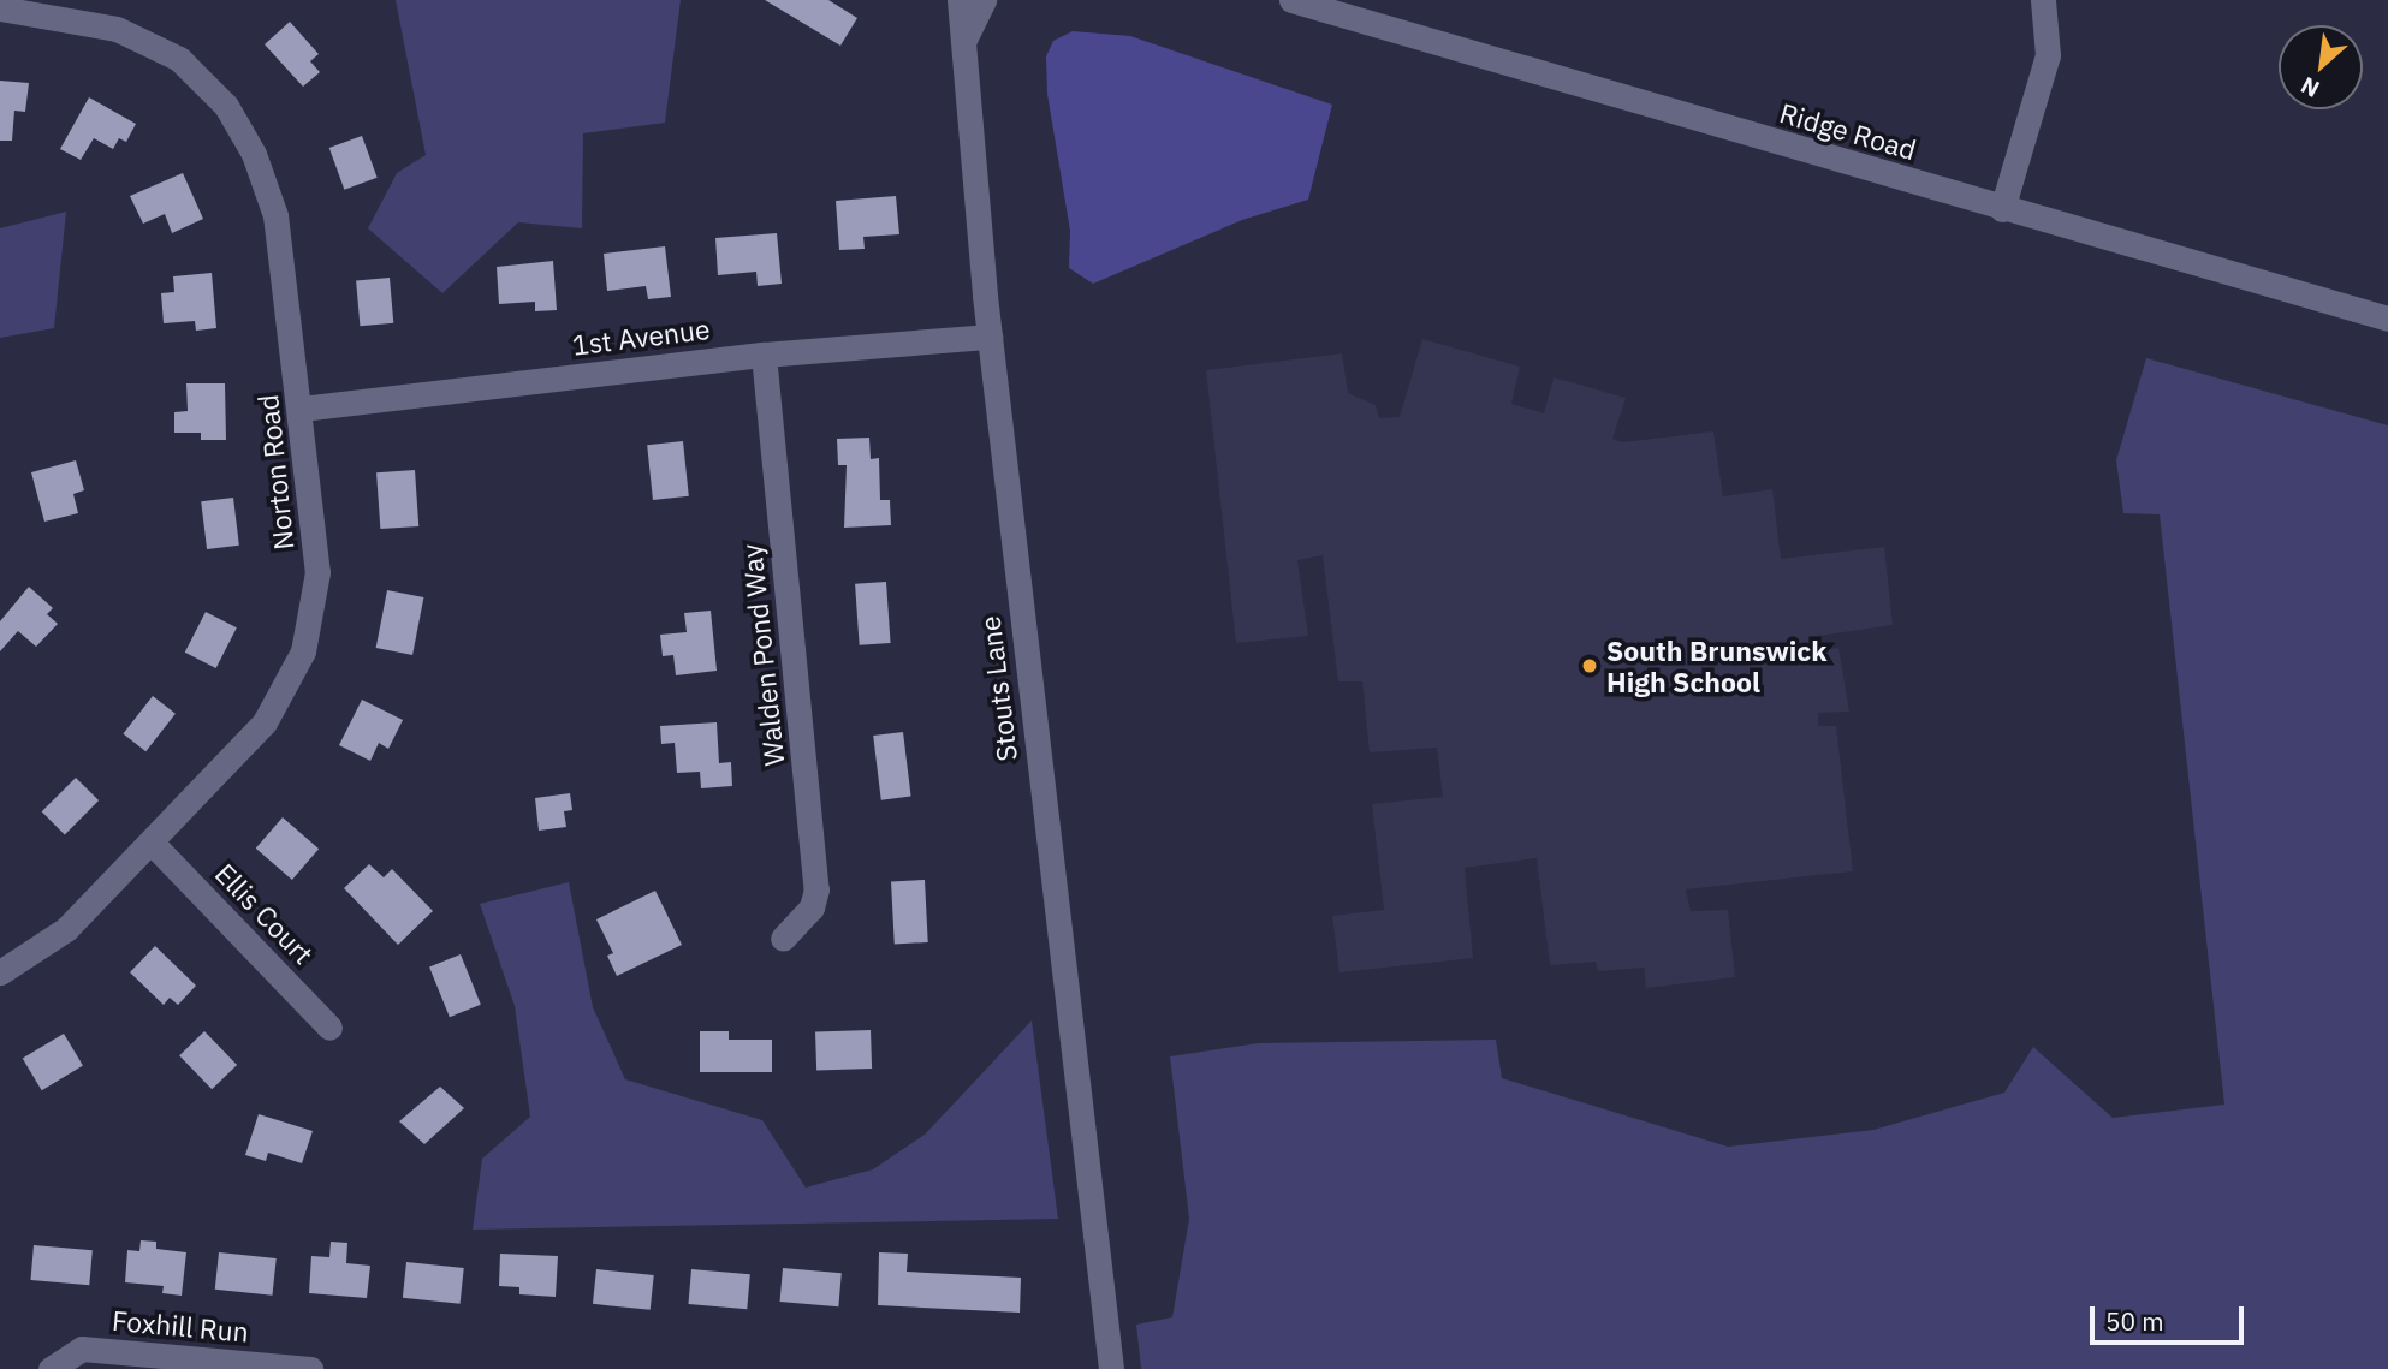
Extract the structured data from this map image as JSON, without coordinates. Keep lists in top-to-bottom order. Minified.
{"streets":{"street":["Ridge Road","1st Avenue","Norton Road","Walden Pond Way","Stouts Lane","Ellis Court","Foxhill Run"]},"crossings":[["1st Avenue","Norton Road"],["1st Avenue","Walden Pond Way"],["1st Avenue","Stouts Lane"],["Norton Road","Ellis Court"]],"places":["South Brunswick High School"],"scale_bar":"50 m","north":"bottom left"}
